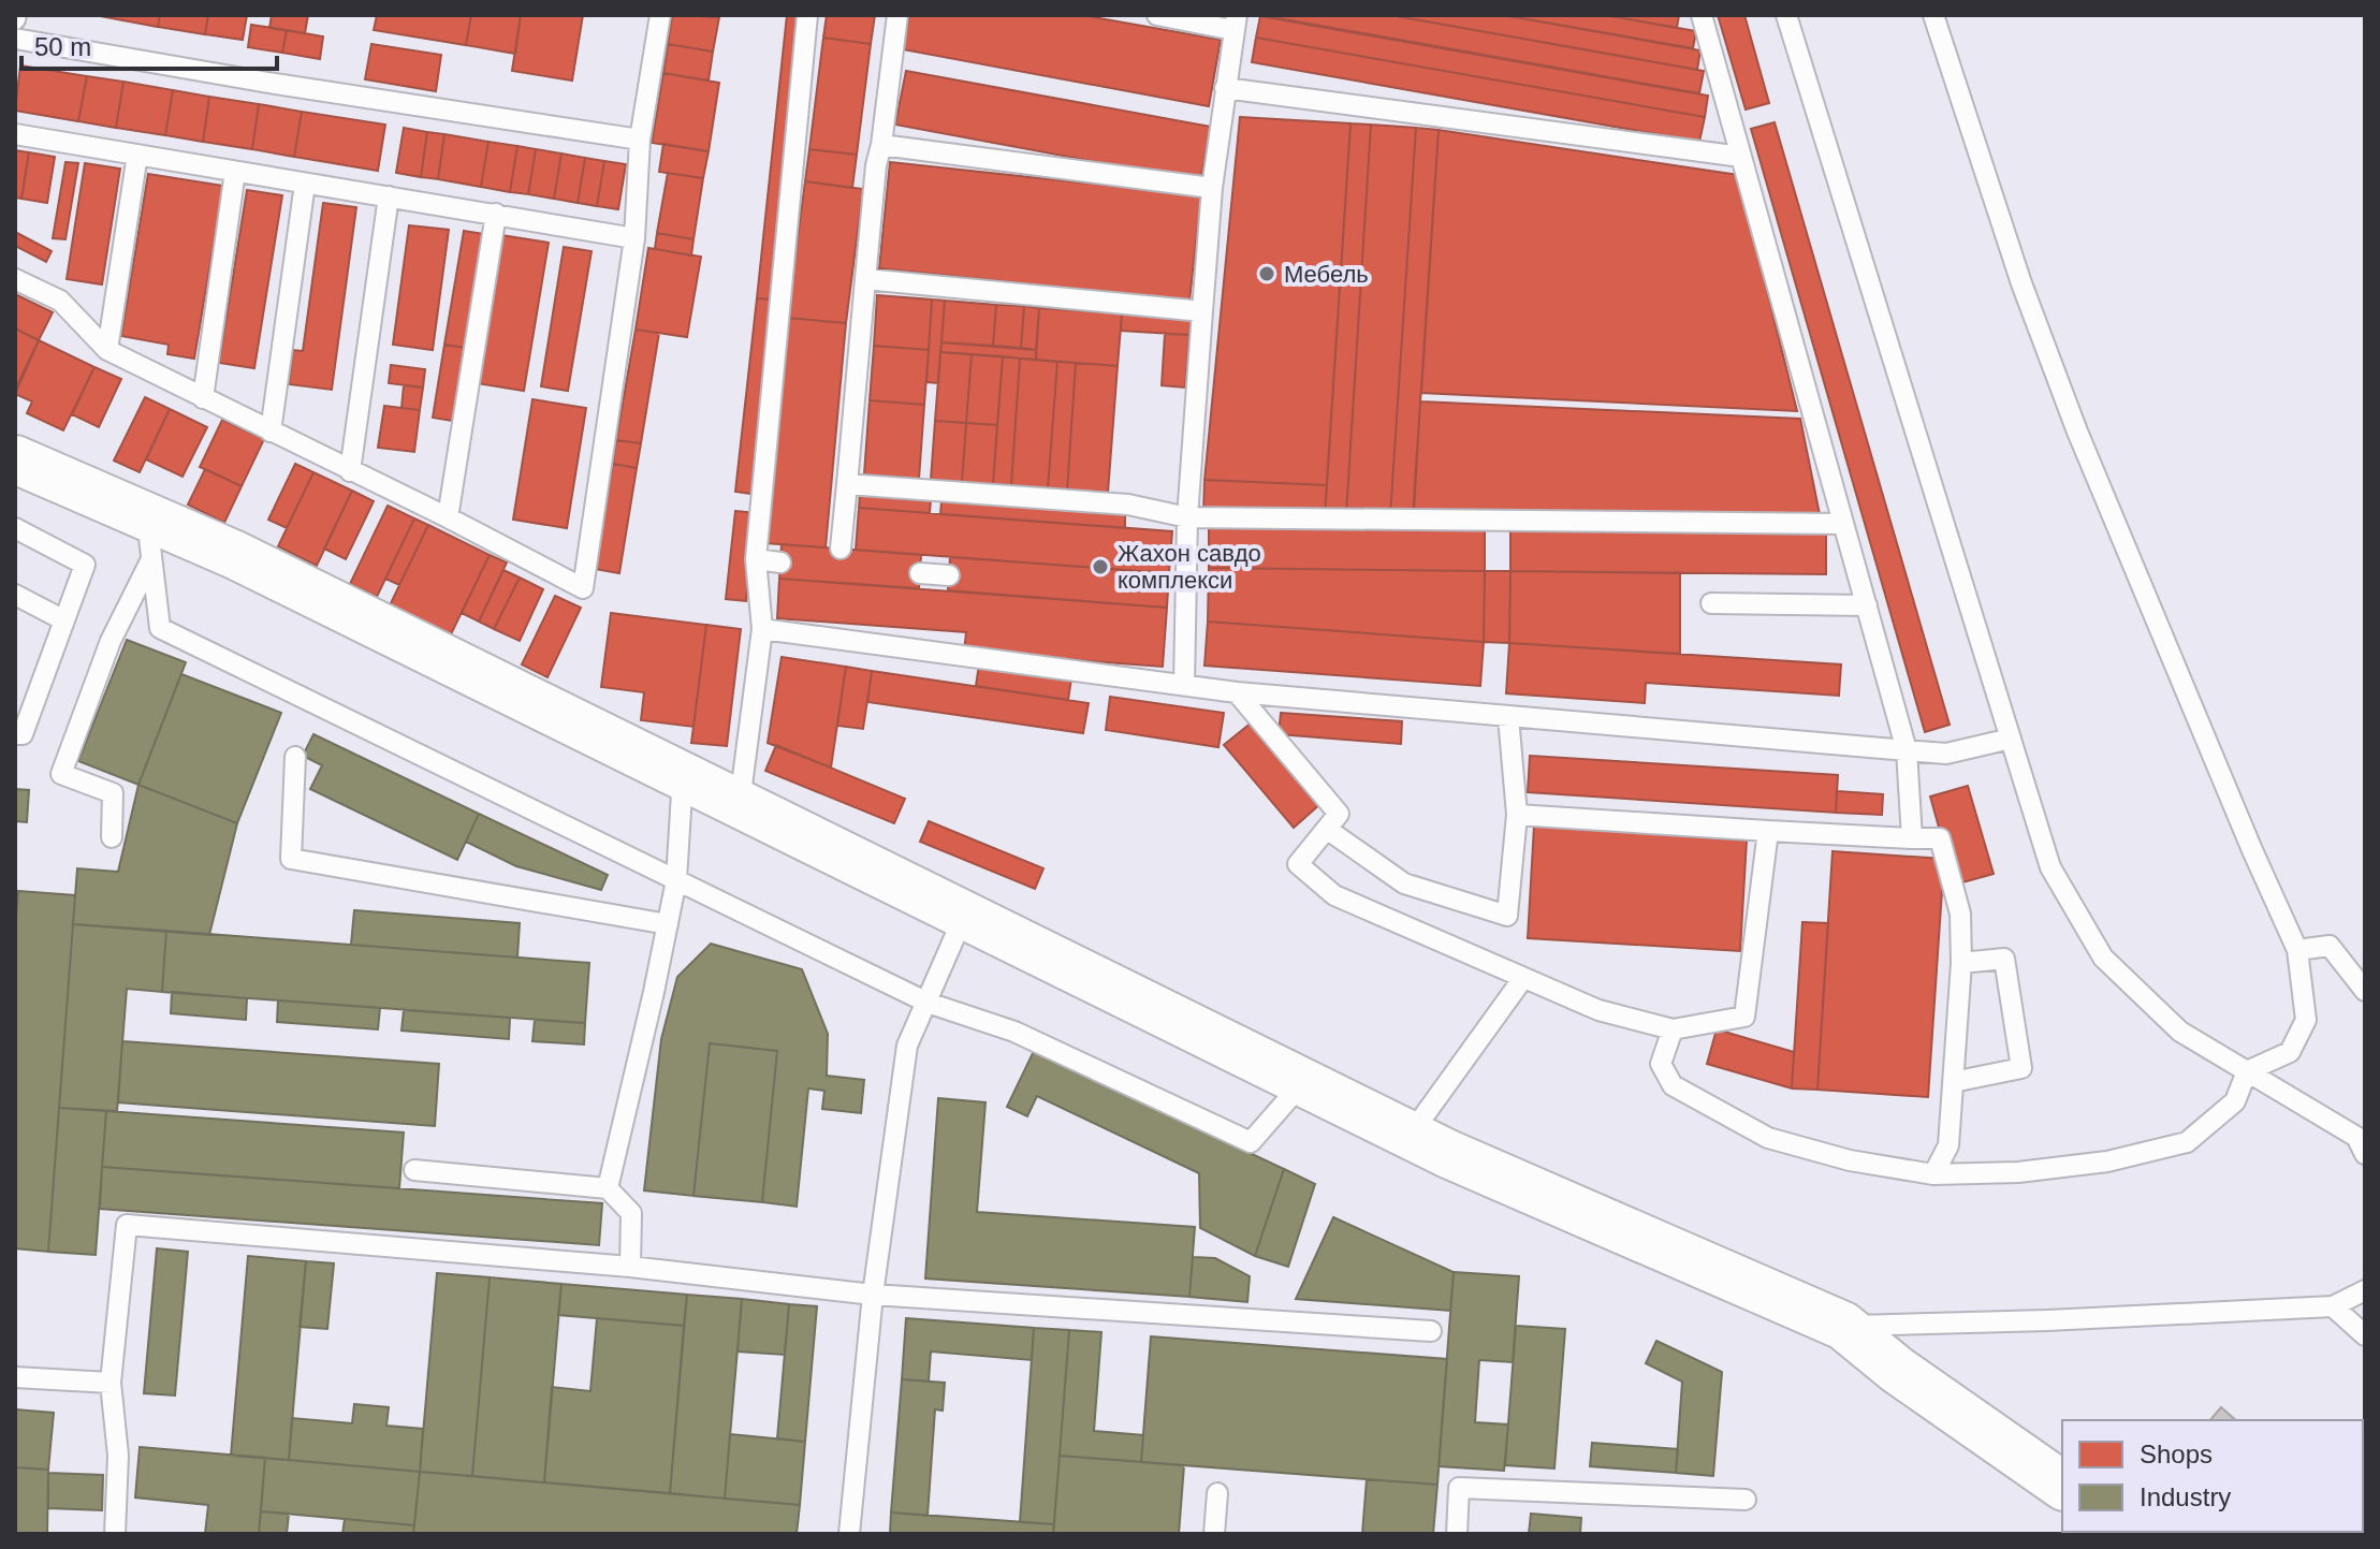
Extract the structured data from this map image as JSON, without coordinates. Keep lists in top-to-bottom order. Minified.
{"places":["Мебель","Жахон савдо комплекси"],"legend":["Shops","Industry"],"scale_bar":"50 m"}
